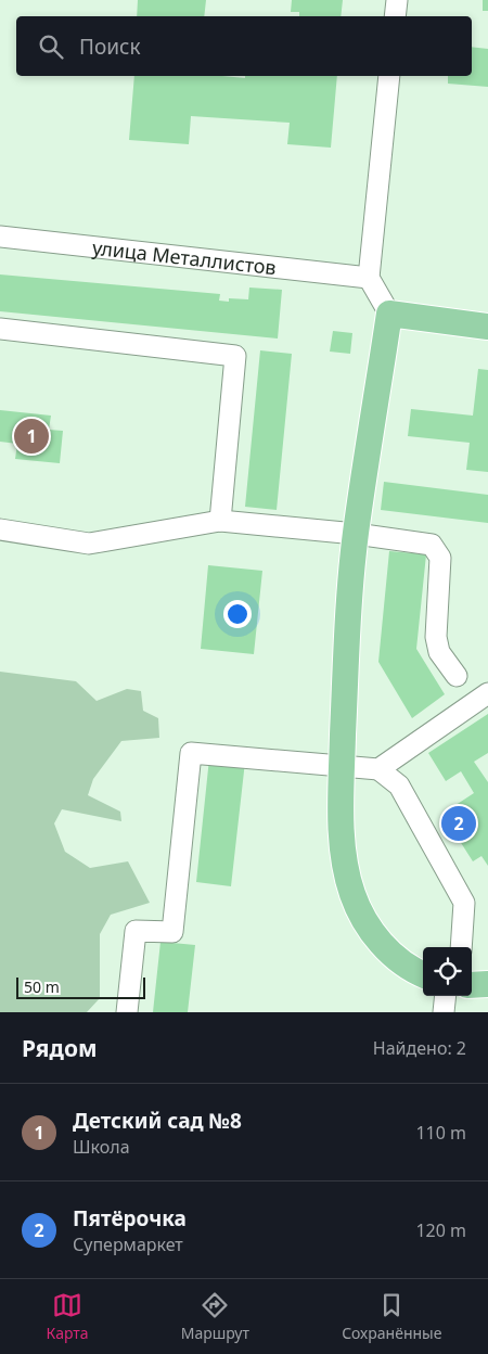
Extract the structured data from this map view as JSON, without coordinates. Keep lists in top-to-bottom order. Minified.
{"streets":{"street":["улица Металлистов"]},"scale_bar":"50 m","page":{"search":"Поиск","pins":["1","2"],"scale":"50 m","heading":["Рядом","Найдено: 2"],"list":[{"mark":"1","name":"Детский сад №8","note":"Школа","value":"110 m"},{"mark":"2","name":"Пятёрочка","note":"Супермаркет","value":"120 m"}],"nav":["Карта","Маршрут","Сохранённые"]}}
